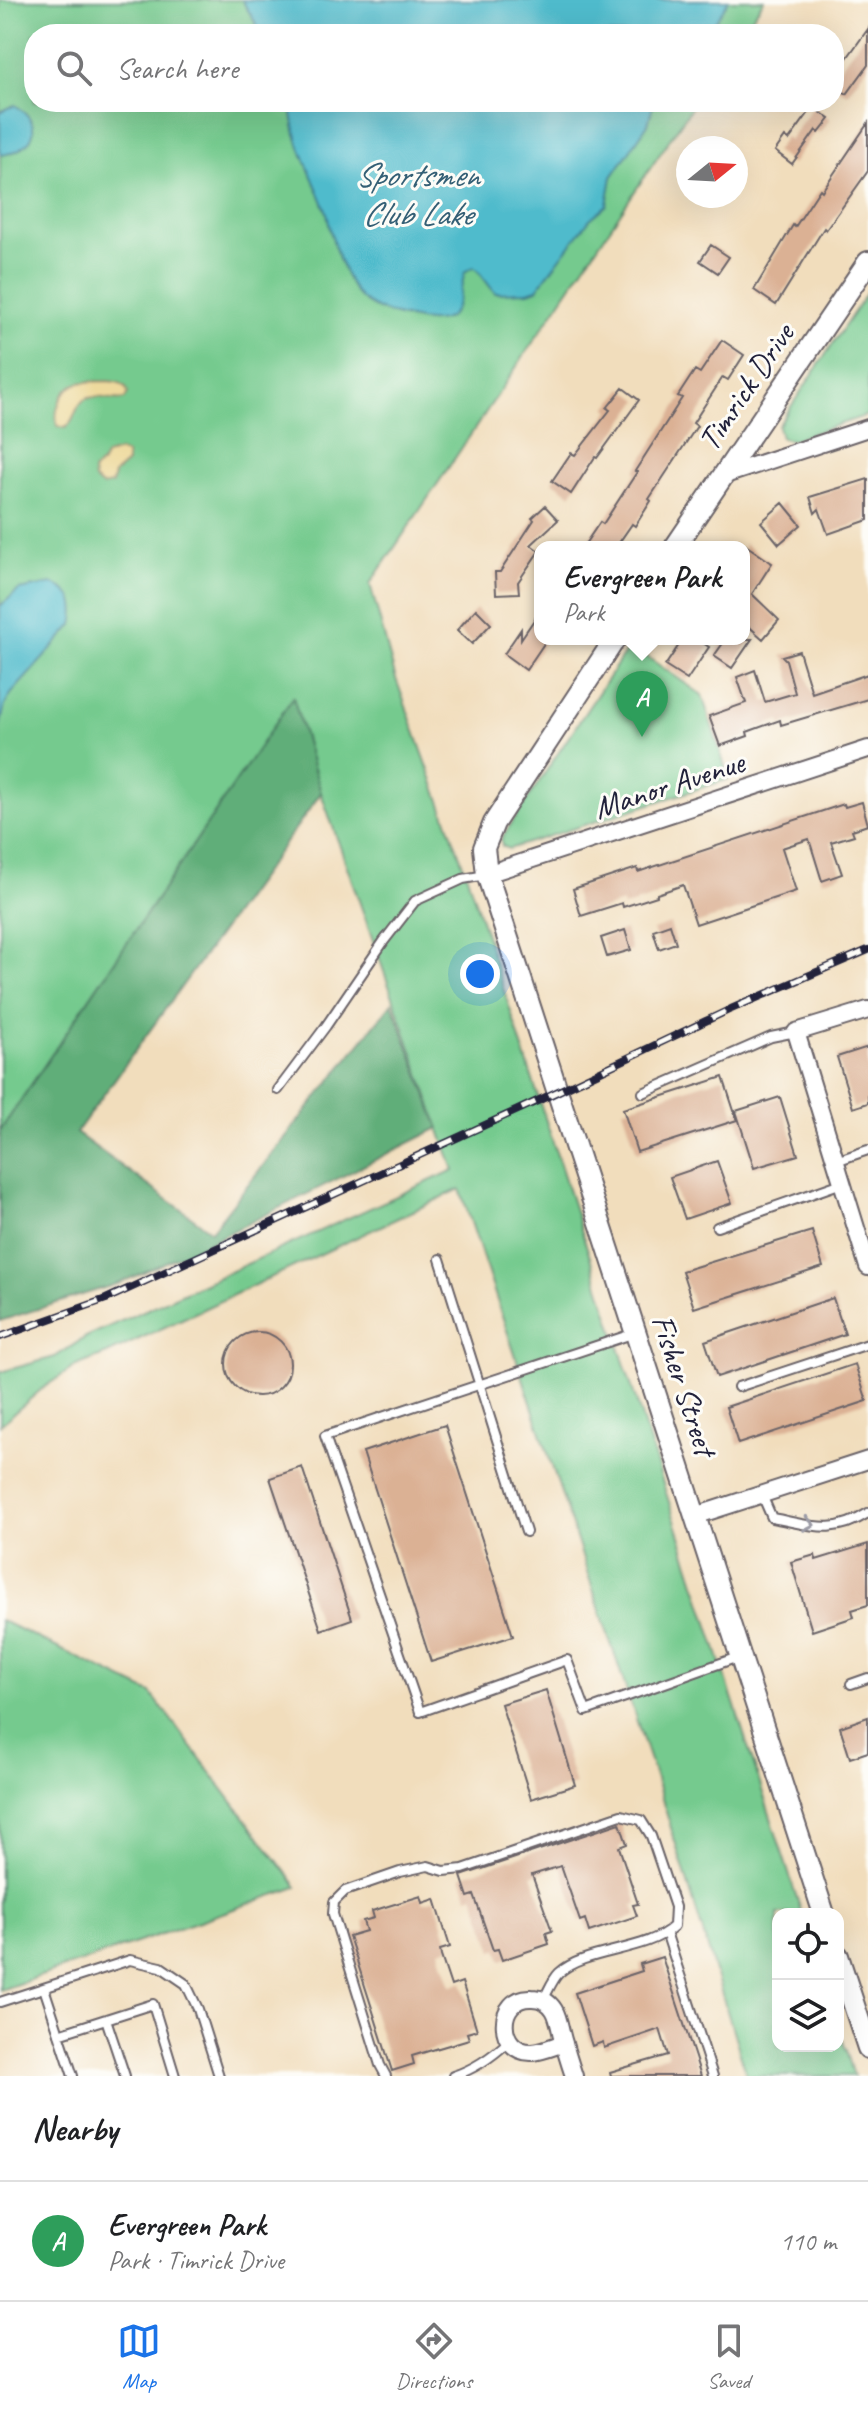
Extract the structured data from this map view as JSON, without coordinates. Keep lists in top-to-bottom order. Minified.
{"streets":{"street":["Timrick Drive","Manor Avenue","Fisher Street"]},"crossings":[["Manor Avenue","Fisher Street"]],"water":["Sportsmen Club Lake"],"north":"right","page":{"search":"Search here","popup":["Evergreen Park","Park"],"pins":"A","heading":"Nearby","list":[{"mark":"A","name":"Evergreen Park","note":"Park · Timrick Drive","value":"110 m"}],"nav":["Map","Directions","Saved"]}}
